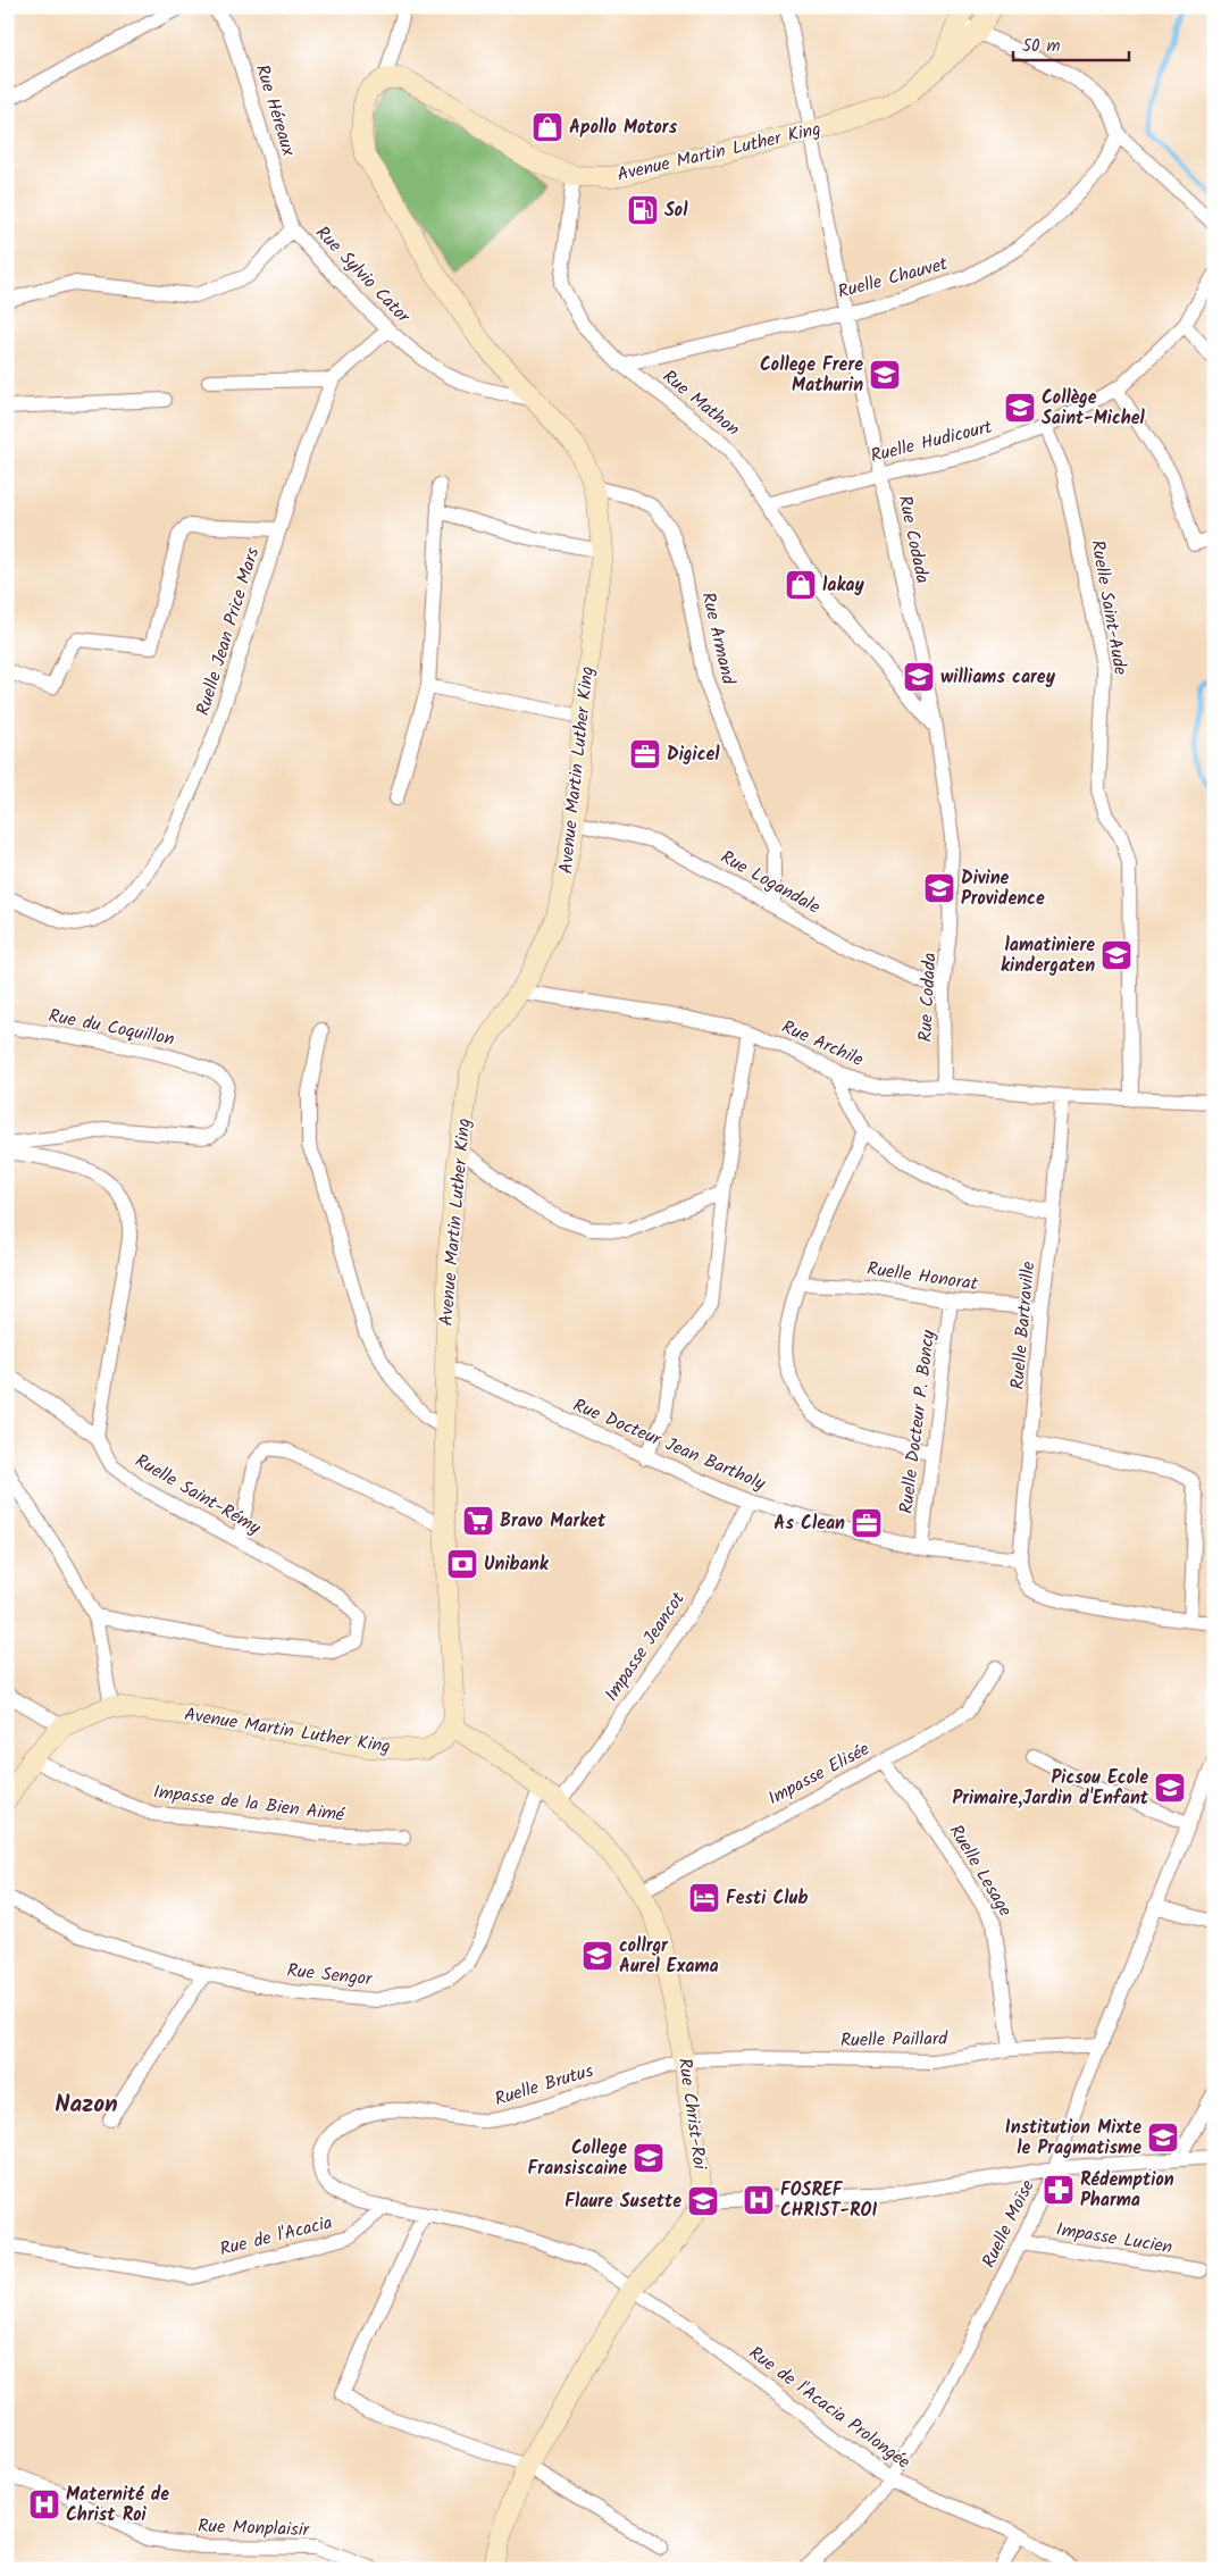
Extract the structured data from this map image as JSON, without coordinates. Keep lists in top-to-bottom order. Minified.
{"streets":{"main road":["Avenue Martin Luther King","Rue Christ-Roi"],"street":["Rue Héreaux","Rue Sylvio Cator","Ruelle Chauvet","Rue Mathon","Ruelle Hudicourt","Rue Codada","Ruelle Saint-Aude","Ruelle Jean Price Mars","Rue Armand","Rue Logandale","Rue du Coquillon","Rue Archile","Ruelle Honorat","Ruelle Bartraville","Ruelle Docteur P. Boncy","Rue Docteur Jean Bartholy","Ruelle Saint-Rémy","Impasse Jeancot","Impasse Elisée","Impasse de la Bien Aimé","Ruelle Lesage","Rue Sengor","Ruelle Paillard","Ruelle Brutus","Ruelle Moïse","Rue de l'Acacia","Impasse Lucien","Rue de l'Acacia Prolongée","Rue Monplaisir"]},"crossings":[["Rue Héreaux","Rue Sylvio Cator"],["Avenue Martin Luther King","Rue Sylvio Cator"],["Avenue Martin Luther King","Rue Mathon"],["Avenue Martin Luther King","Rue Codada"],["Avenue Martin Luther King","Rue Armand"],["Avenue Martin Luther King","Rue Logandale"],["Avenue Martin Luther King","Rue Archile"],["Avenue Martin Luther King","Rue Docteur Jean Bartholy"],["Avenue Martin Luther King","Impasse de la Bien Aimé"],["Avenue Martin Luther King","Rue Christ-Roi"],["Rue Sylvio Cator","Ruelle Jean Price Mars"],["Ruelle Chauvet","Rue Mathon"],["Ruelle Chauvet","Rue Codada"],["Rue Mathon","Ruelle Hudicourt"],["Rue Mathon","Rue Codada"],["Ruelle Hudicourt","Rue Codada"],["Ruelle Hudicourt","Ruelle Saint-Aude"],["Rue Codada","Rue Logandale"],["Rue Codada","Rue Archile"],["Ruelle Saint-Aude","Rue Archile"],["Rue Armand","Rue Logandale"],["Rue Archile","Ruelle Bartraville"],["Ruelle Honorat","Ruelle Bartraville"],["Ruelle Honorat","Ruelle Docteur P. Boncy"],["Ruelle Bartraville","Rue Docteur Jean Bartholy"],["Ruelle Docteur P. Boncy","Rue Docteur Jean Bartholy"],["Rue Docteur Jean Bartholy","Impasse Jeancot"],["Impasse Jeancot","Rue Christ-Roi"],["Impasse Elisée","Ruelle Lesage"],["Impasse Elisée","Rue Christ-Roi"],["Ruelle Lesage","Ruelle Paillard"],["Rue Sengor","Rue Christ-Roi"],["Ruelle Paillard","Ruelle Brutus"],["Ruelle Paillard","Rue Christ-Roi"],["Ruelle Paillard","Ruelle Moïse"],["Ruelle Brutus","Rue Christ-Roi"],["Ruelle Brutus","Rue de l'Acacia"],["Ruelle Moïse","Impasse Lucien"],["Ruelle Moïse","Rue de l'Acacia Prolongée"]],"districts":["Nazon"],"places":{"shop":["Apollo Motors","lakay"],"fuel station":["Sol"],"school or university":["College Frere Mathurin","Collège Saint-Michel","williams carey","Divine Providence","lamatiniere kindergaten","Picsou Ecole Primaire,Jardin d'Enfant","collrgr Aurel Exama","Institution Mixte le Pragmatisme","College Fransiscaine","Flaure Susette"],"office":["Digicel","As Clean"],"supermarket":["Bravo Market"],"bank":["Unibank"],"hotel":["Festi Club"],"pharmacy":["Rédemption Pharma"],"hospital":["FOSREF CHRIST-ROI","Maternité de Christ Roi"]},"scale_bar":"50 m"}
